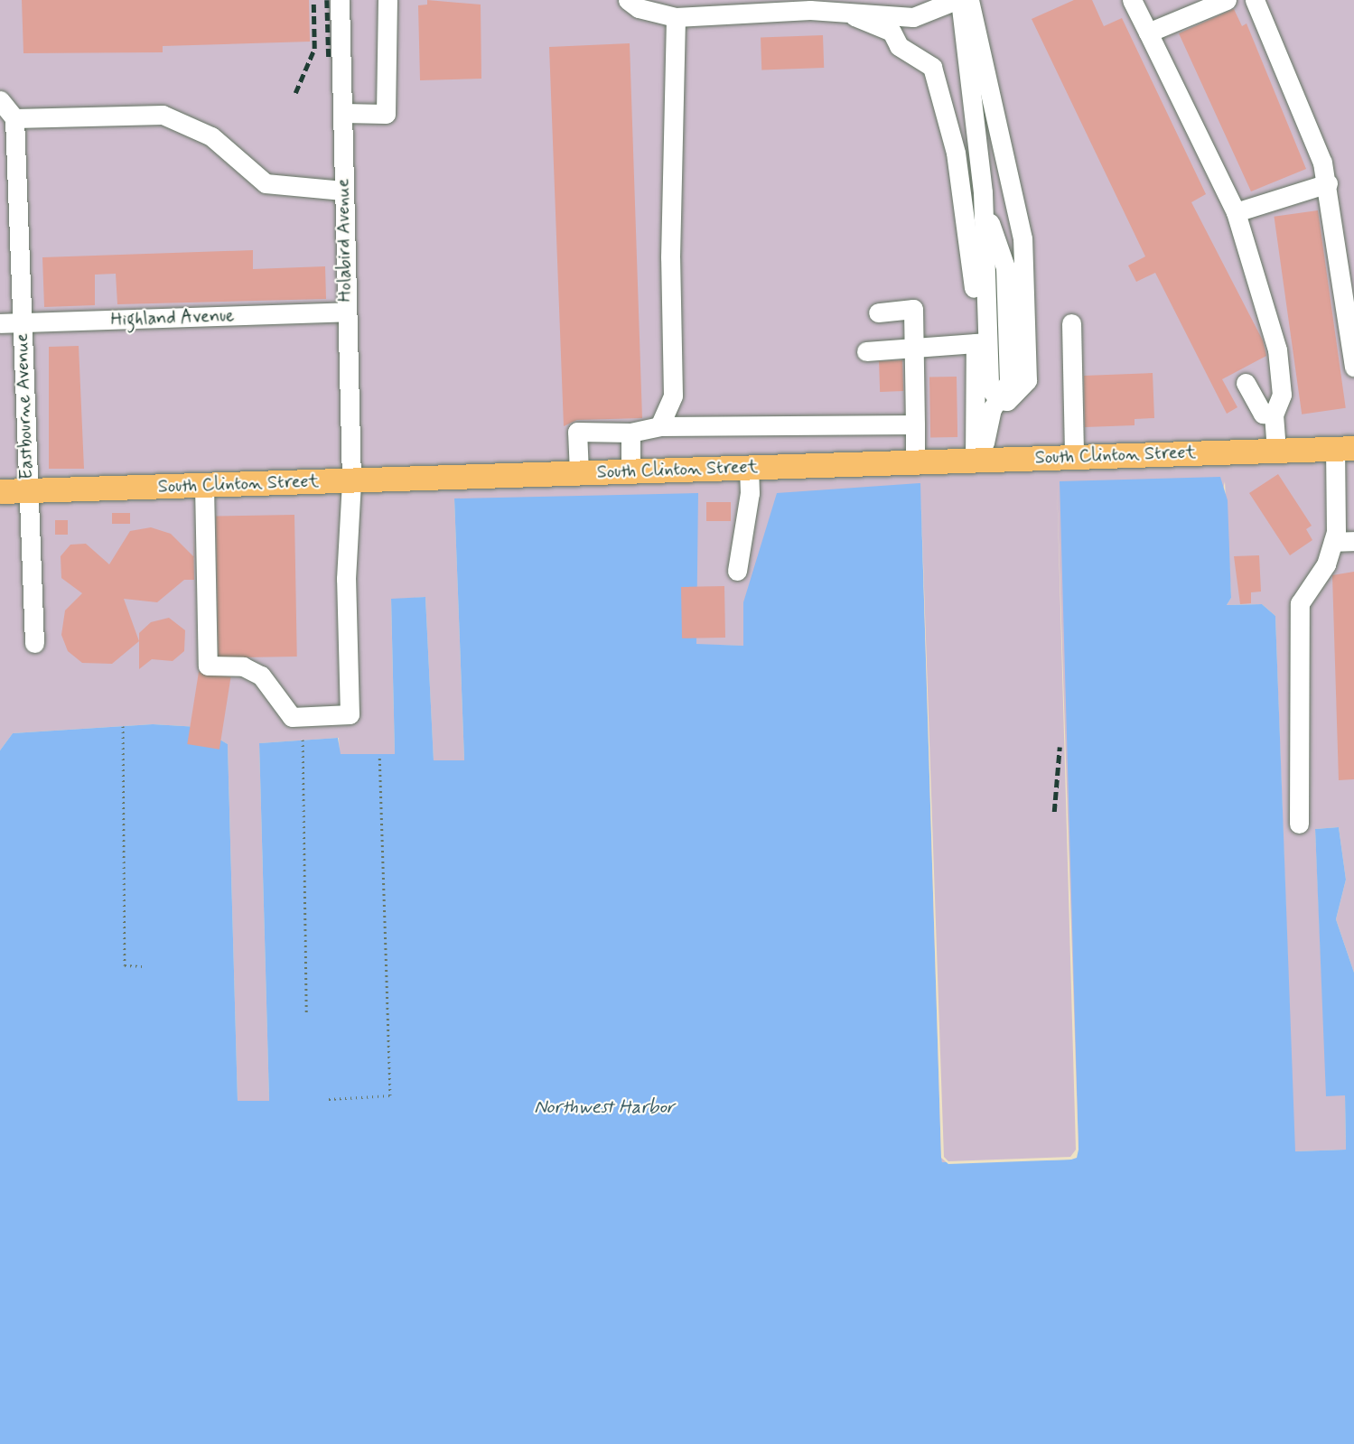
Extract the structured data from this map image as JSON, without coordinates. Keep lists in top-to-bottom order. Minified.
{"streets":{"main road":["South Clinton Street"],"street":["Holabird Avenue","Highland Avenue","Eastbourne Avenue"]},"crossings":[["Holabird Avenue","Highland Avenue"],["Holabird Avenue","South Clinton Street"],["Highland Avenue","Eastbourne Avenue"],["Eastbourne Avenue","South Clinton Street"]],"water":["Northwest Harbor"]}
